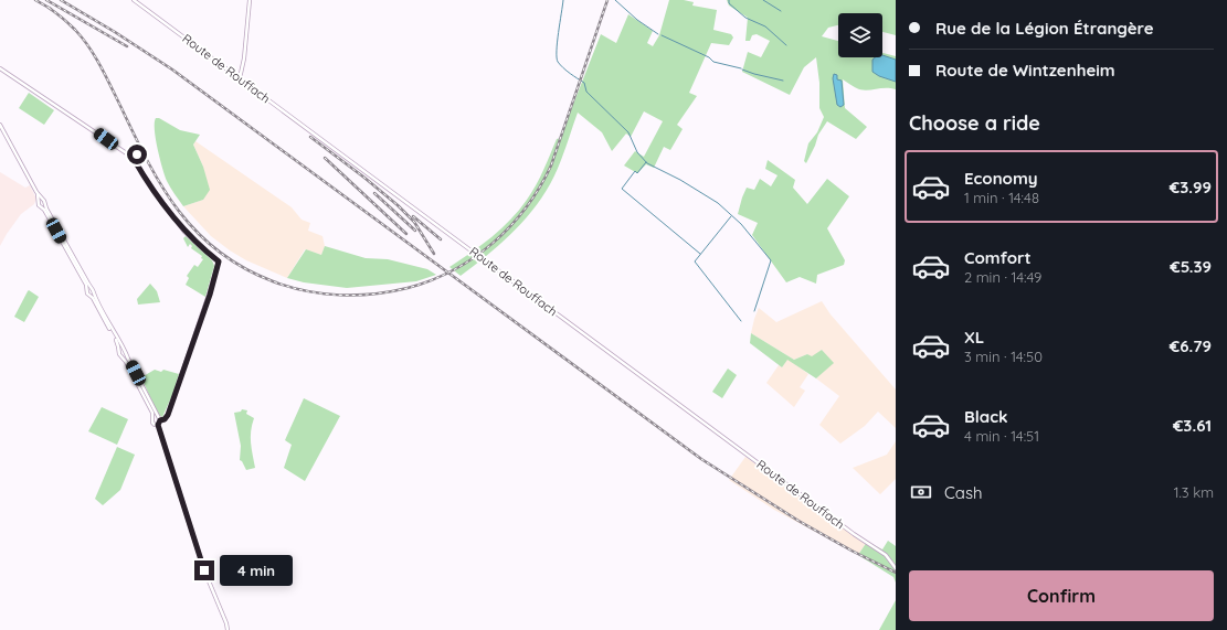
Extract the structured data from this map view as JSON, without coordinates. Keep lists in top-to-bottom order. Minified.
{"streets":{"main road":["Route de Rouffach"]},"page":{"banner":["Rue de la Légion Étrangère","Route de Wintzenheim"],"heading":"Choose a ride","list":[{"name":"Economy","note":"1 min · 14:48","value":"€3.99"},{"name":"Comfort","note":"2 min · 14:49","value":"€5.39"},{"name":"XL","note":"3 min · 14:50","value":"€6.79"},{"name":"Black","note":"4 min · 14:51","value":"€3.61"}],"pay":["Cash","1.3 km"],"bubble":"4 min","buttons":"Confirm"}}
